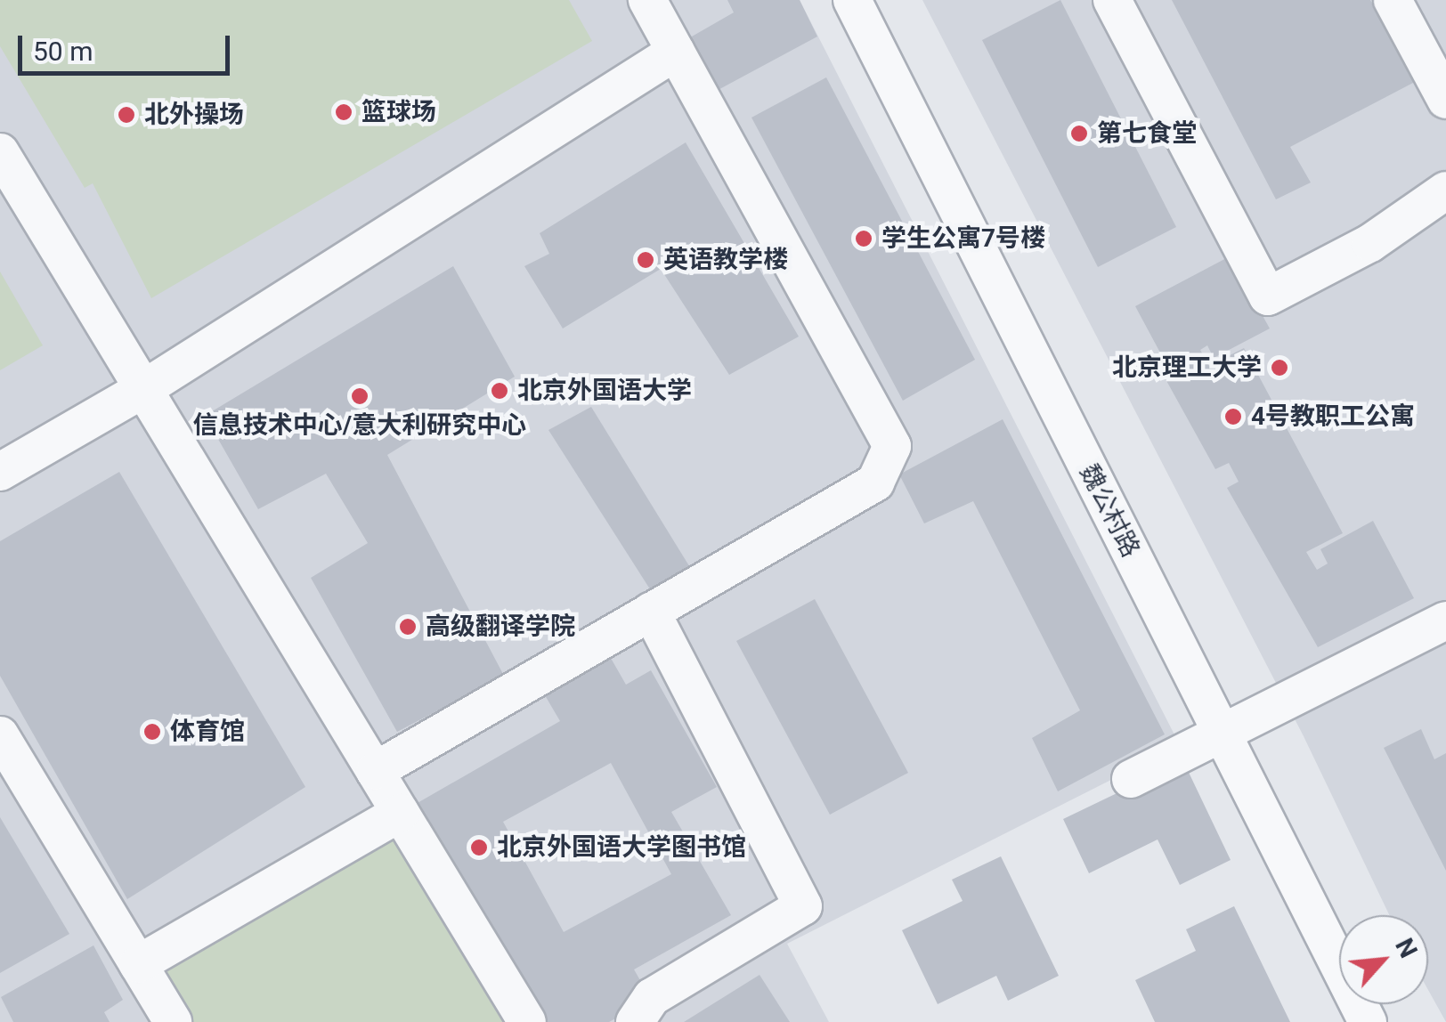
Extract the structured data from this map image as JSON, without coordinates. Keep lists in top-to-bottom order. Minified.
{"streets":{"street":["魏公村路"]},"places":["篮球场","北外操场","第七食堂","学生公寓7号楼","英语教学楼","北京理工大学","北京外国语大学","信息技术中心/意大利研究中心","4号教职工公寓","高级翻译学院","体育馆","北京外国语大学图书馆"],"scale_bar":"50 m","north":"top right"}
